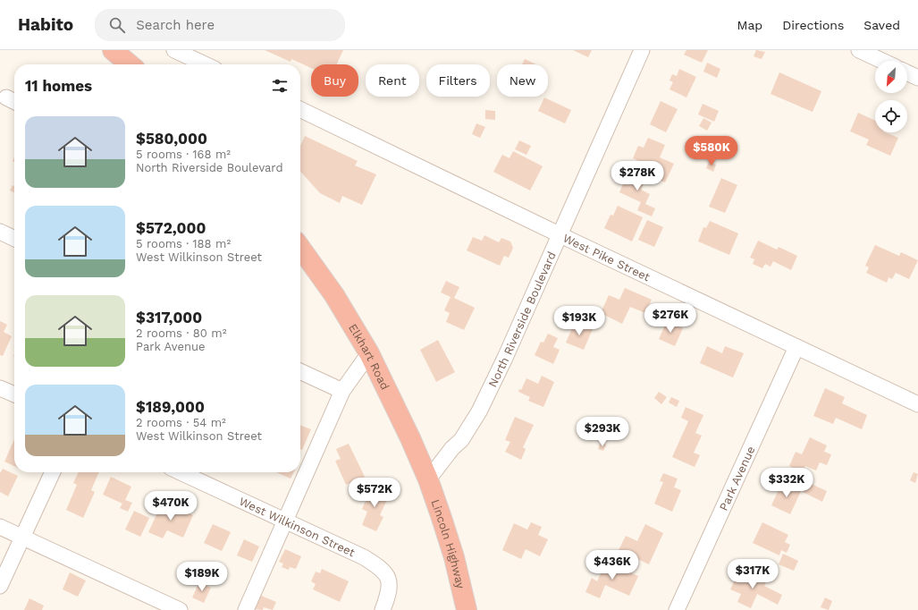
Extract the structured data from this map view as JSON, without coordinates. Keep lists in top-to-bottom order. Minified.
{"streets":{"highway":["Elkhart Road","Lincoln Highway"],"street":["West Pike Street","North Riverside Boulevard","Park Avenue","West Wilkinson Street"]},"crossings":[["West Pike Street","North Riverside Boulevard"],["West Pike Street","Park Avenue"],["North Riverside Boulevard","Elkhart Road"],["North Riverside Boulevard","Lincoln Highway"],["Elkhart Road","Lincoln Highway"]],"north":"bottom left","page":{"header":"Habito","search":"Search here","nav":["Map","Directions","Saved"],"chip":["Buy","Rent","Filters","New"],"heading":"11 homes","list":[{"name":"$580,000","note":"5 rooms · 168 m² · North Riverside Boulevard"},{"name":"$572,000","note":"5 rooms · 188 m² · West Wilkinson Street"},{"name":"$317,000","note":"2 rooms · 80 m² · Park Avenue"},{"name":"$189,000","note":"2 rooms · 54 m² · West Wilkinson Street"}],"price":["$580K","$278K","$276K","$193K","$293K","$332K","$572K","$470K","$436K","$317K","$189K"]}}
